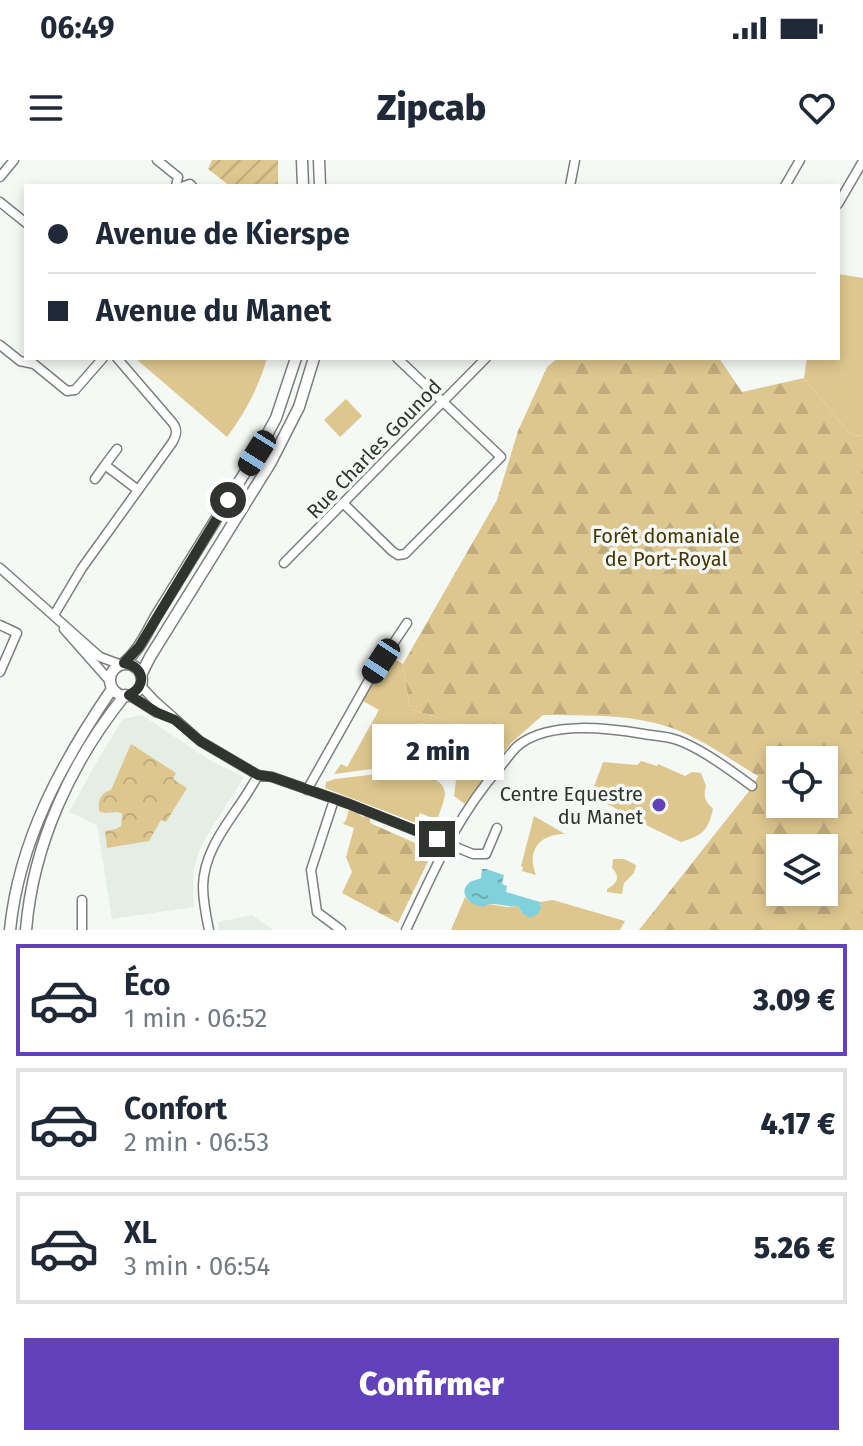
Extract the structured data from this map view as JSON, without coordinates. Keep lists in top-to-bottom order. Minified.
{"streets":{"street":["Rue Charles Gounod"]},"parks":["Forêt domaniale de Port-Royal"],"places":["Centre Equestre du Manet"],"page":{"status":"06:49","header":"Zipcab","banner":["Avenue de Kierspe","Avenue du Manet"],"bubble":"2 min","list":[{"name":"Éco","note":"1 min · 06:52","value":"3.09 €"},{"name":"Confort","note":"2 min · 06:53","value":"4.17 €"},{"name":"XL","note":"3 min · 06:54","value":"5.26 €"}],"buttons":"Confirmer"}}
